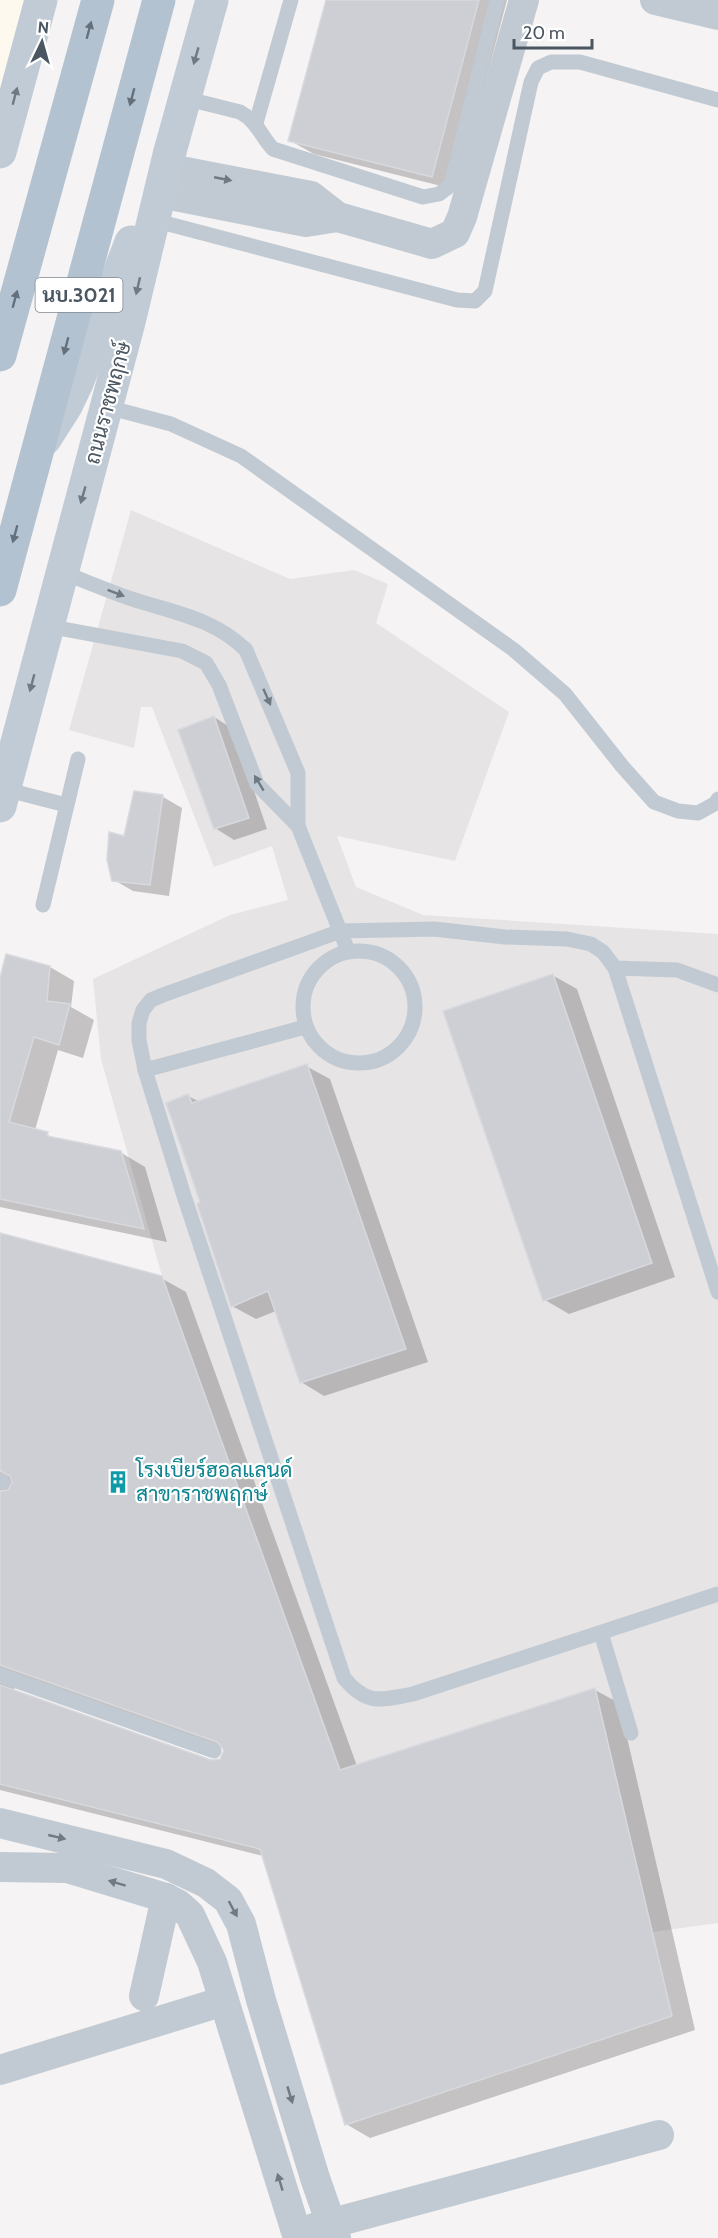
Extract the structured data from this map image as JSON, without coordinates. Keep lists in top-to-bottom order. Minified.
{"streets":{"main road":["นบ.3021","ถนนราชพฤกษ์"]},"places":{"building":["โรงเบียร์ฮอลแลนด์ สาขาราชพฤกษ์"]},"scale_bar":"20 m","north":"top"}
